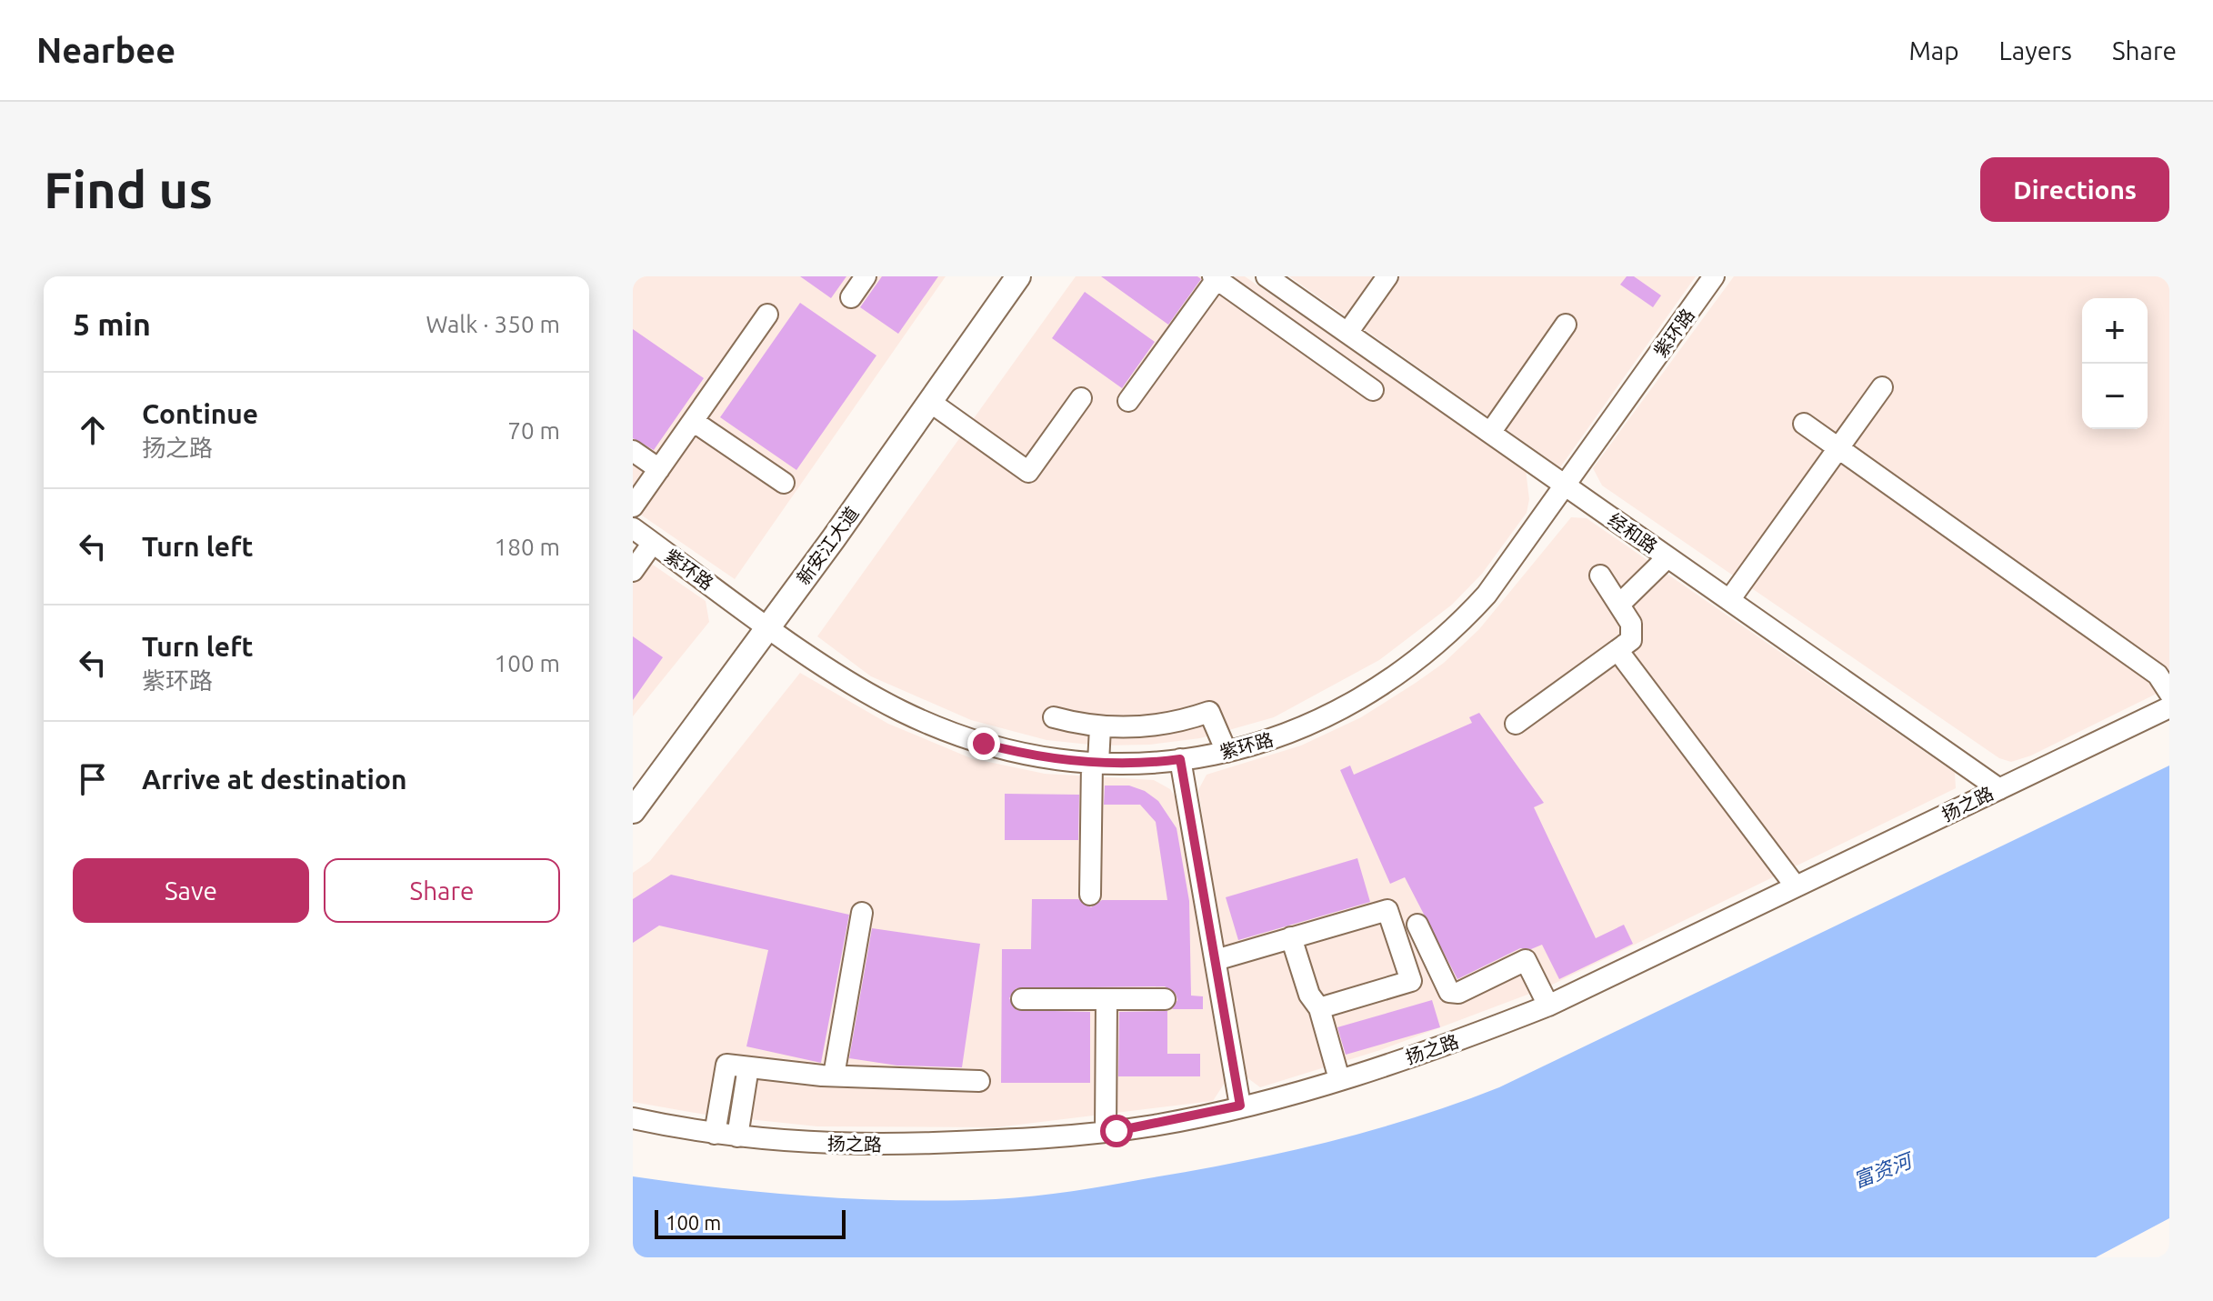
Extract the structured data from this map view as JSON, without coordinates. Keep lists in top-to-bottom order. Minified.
{"streets":{"main road":["新安江大道"],"street":["紫环路","经和路","扬之路"]},"crossings":[["紫环路","经和路"],["紫环路","新安江大道"],["经和路","扬之路"]],"water":["富资河"],"scale_bar":"100 m","page":{"header":"Nearbee","nav":["Map","Layers","Share"],"buttons":["Directions",["Save","Share"]],"title":"Find us","heading":["5 min","Walk · 350 m"],"map_buttons":["+","−"],"list":[["Continue","扬之路","70 m"],["Turn left","180 m"],["Turn left","紫环路","100 m"],"Arrive at destination"],"scale":"100 m"}}
